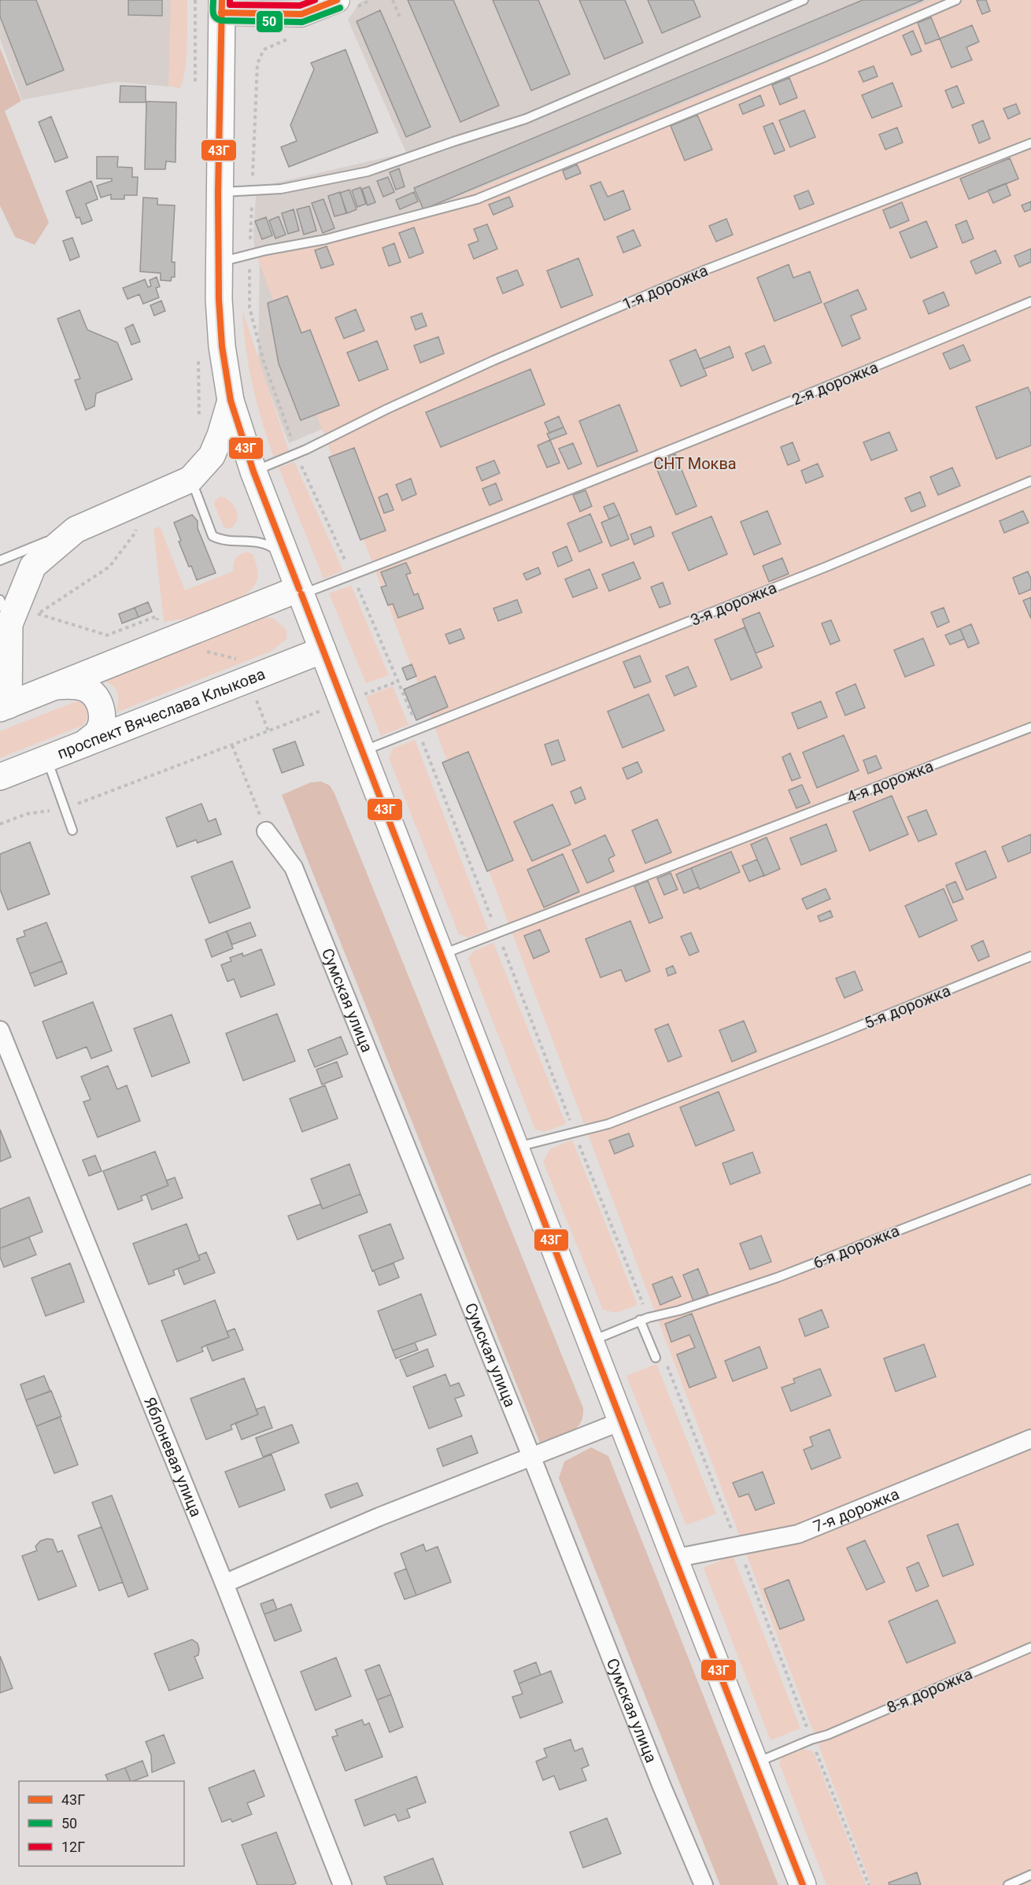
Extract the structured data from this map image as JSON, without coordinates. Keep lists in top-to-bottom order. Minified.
{"streets":{"main road":["проспект Вячеслава Клыкова"],"street":["Сумская улица","Яблоневая улица","7-я дорожка"],"lane":["1-я дорожка","2-я дорожка","3-я дорожка","4-я дорожка","5-я дорожка","6-я дорожка","8-я дорожка"]},"parks":["СНТ Моква"],"lines":["transit line 43Г","transit line 50","transit line 12Г"],"legend":["43Г","50","12Г"]}
